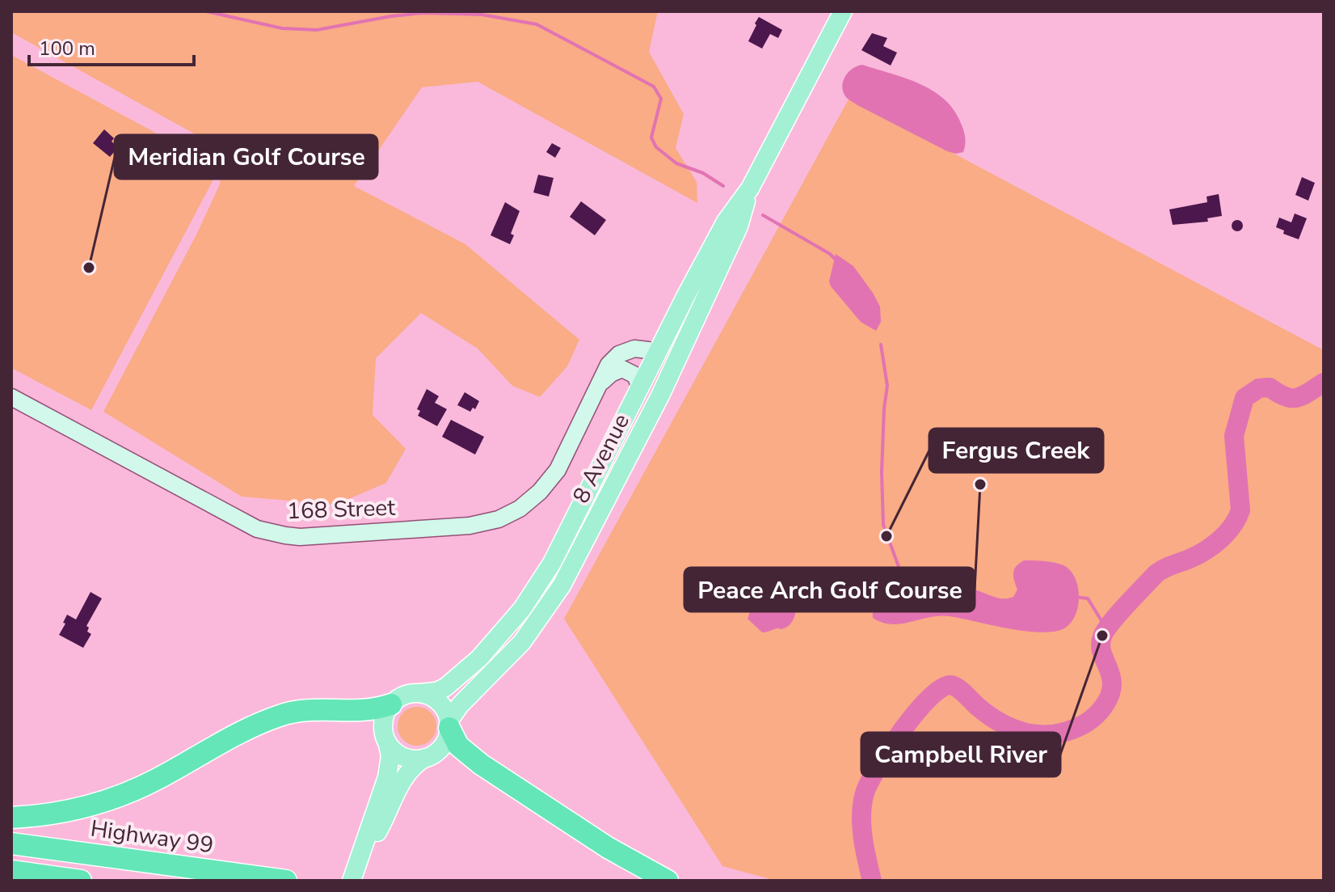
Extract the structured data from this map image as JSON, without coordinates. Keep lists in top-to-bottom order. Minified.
{"streets":{"highway":["Highway 99"],"main road":["8 Avenue","168 Street"]},"crossings":[["8 Avenue","168 Street"]],"places":["Meridian Golf Course","Peace Arch Golf Course","Fergus Creek","Campbell River"],"scale_bar":"100 m"}
